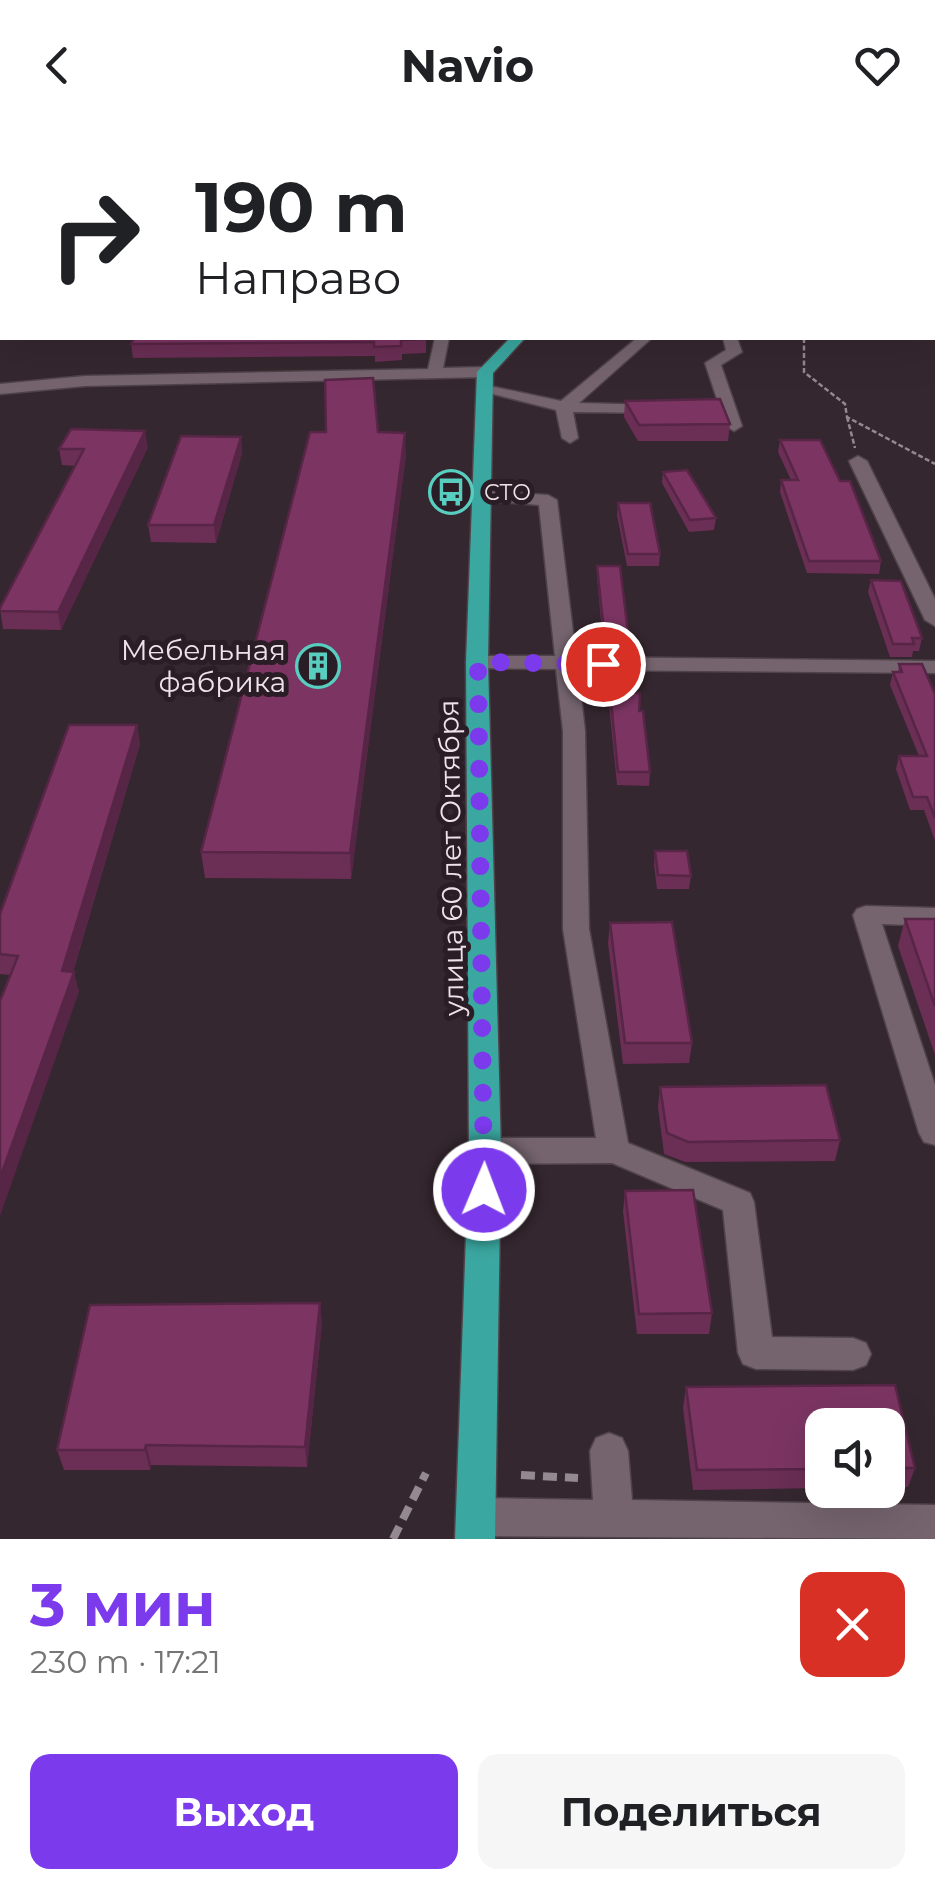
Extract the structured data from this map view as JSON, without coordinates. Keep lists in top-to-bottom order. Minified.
{"streets":{"main road":["улица 60 лет Октября"]},"places":{"bus stop":["СТО"],"building":["Мебельная фабрика"]},"page":{"header":"Navio","turn":["190 m","Направо"],"heading":["3 мин","230 m · 17:21"],"buttons":["Выход","Поделиться"]}}
